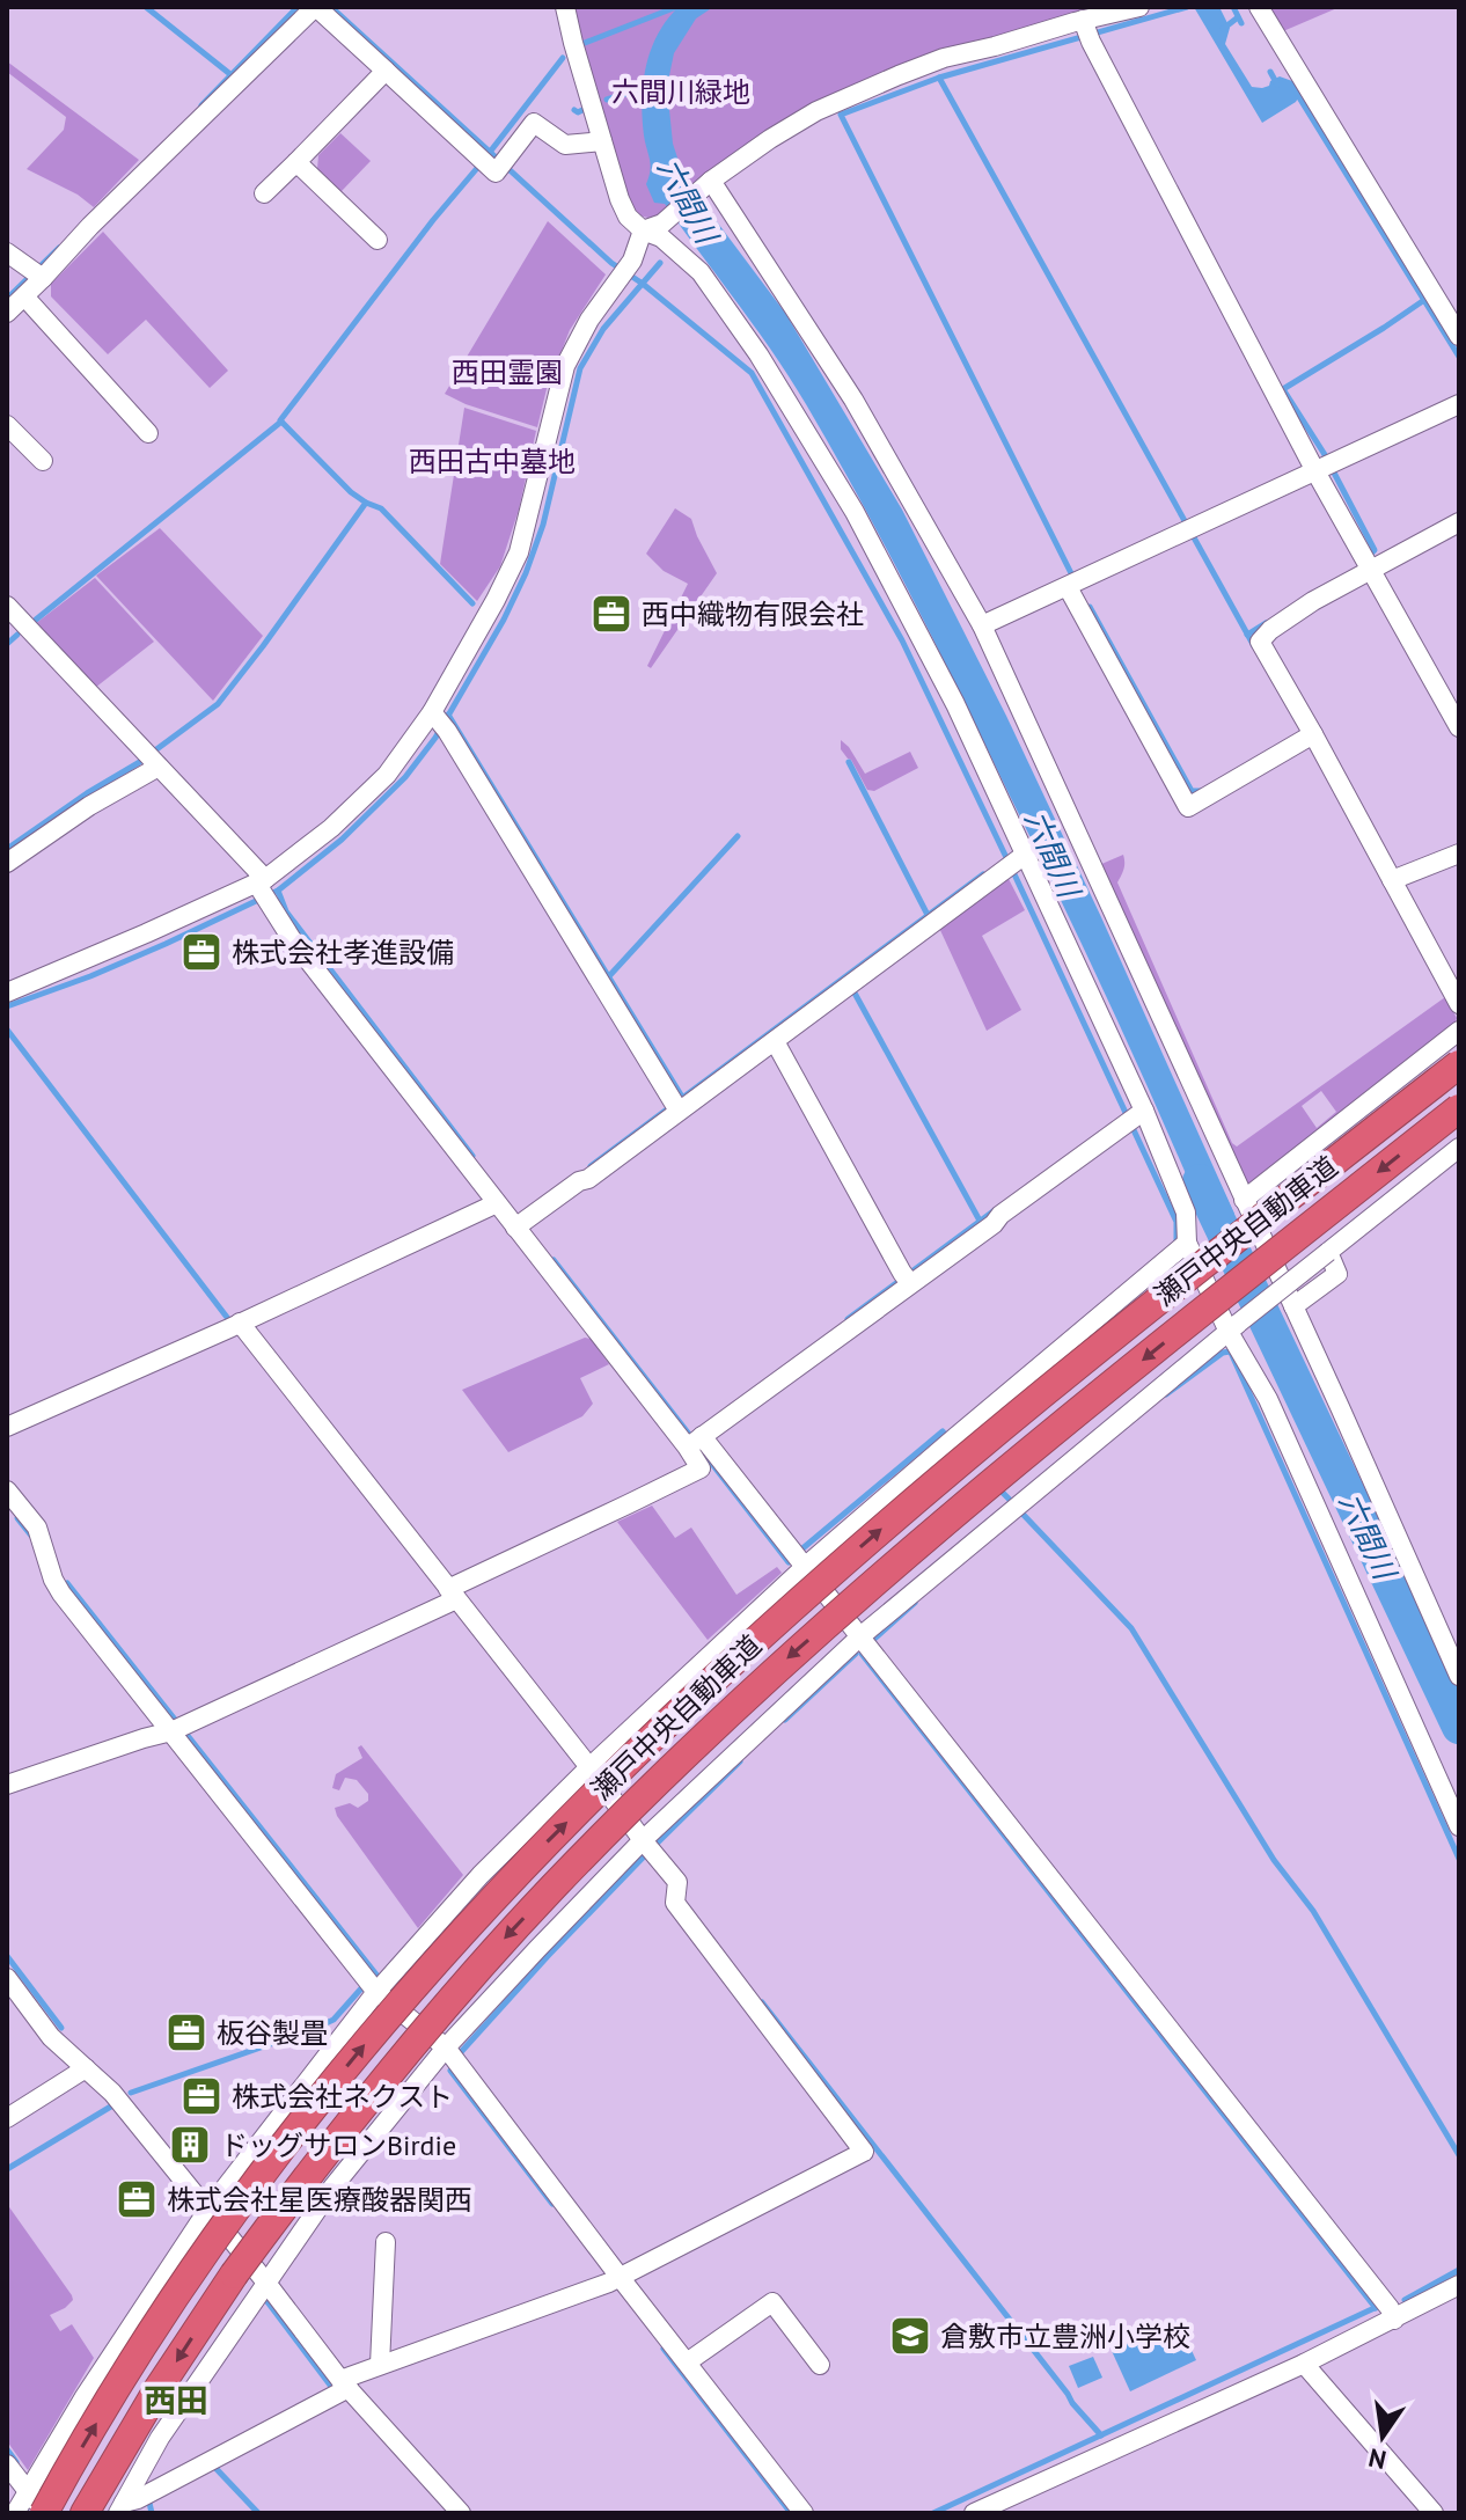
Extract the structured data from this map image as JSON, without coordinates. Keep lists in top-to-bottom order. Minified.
{"streets":{"highway":["瀬戸中央自動車道"]},"districts":["西田"],"water":["六間川"],"parks":["六間川緑地","西田霊園","西田古中墓地"],"places":{"office":["西中織物有限会社","株式会社孝進設備","板谷製畳","株式会社ネクスト","株式会社星医療酸器関西"],"building":["ドッグサロンBirdie"],"school or university":["倉敷市立豊洲小学校"]},"north":"bottom"}
